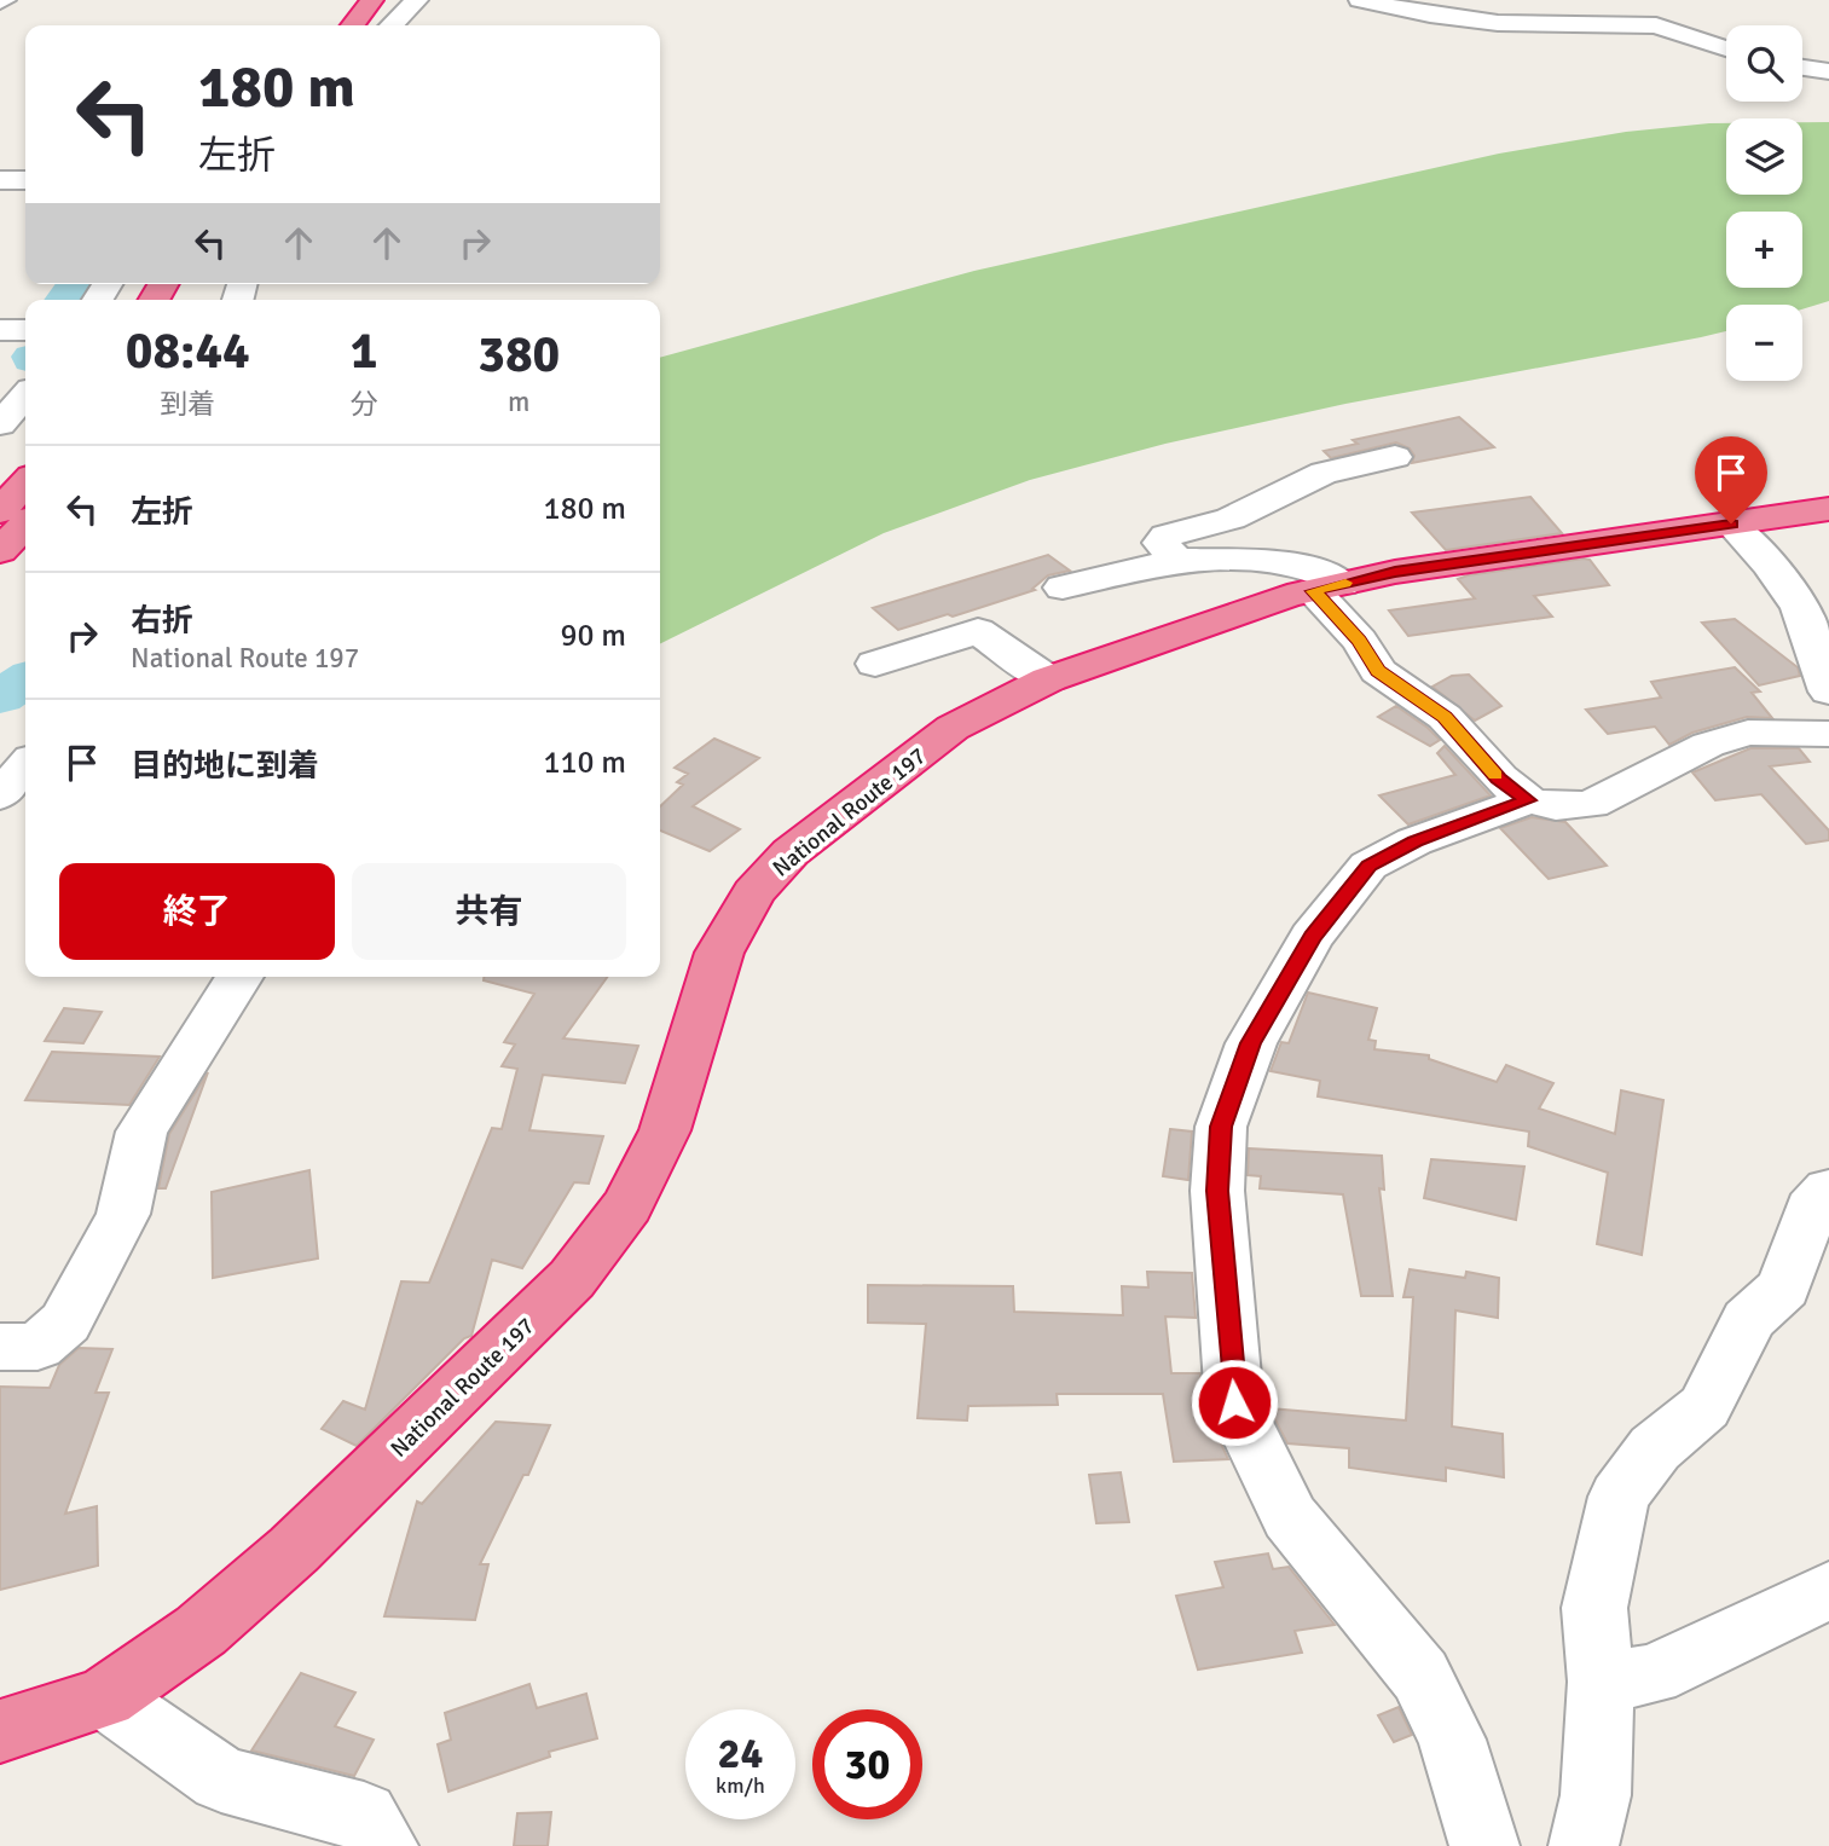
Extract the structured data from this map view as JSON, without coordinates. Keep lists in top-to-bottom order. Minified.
{"streets":{"highway":["National Route 197"]},"page":{"map_buttons":["+","−"],"turn":["180 m","左折"],"eta":["08:44","到着","1","分","380","m"],"list":[{"name":"左折","value":"180 m"},{"name":"右折","note":"National Route 197","value":"90 m"},{"name":"目的地に到着","value":"110 m"}],"buttons":["終了","共有"],"speed":"24 km/h","limit":"30"}}
